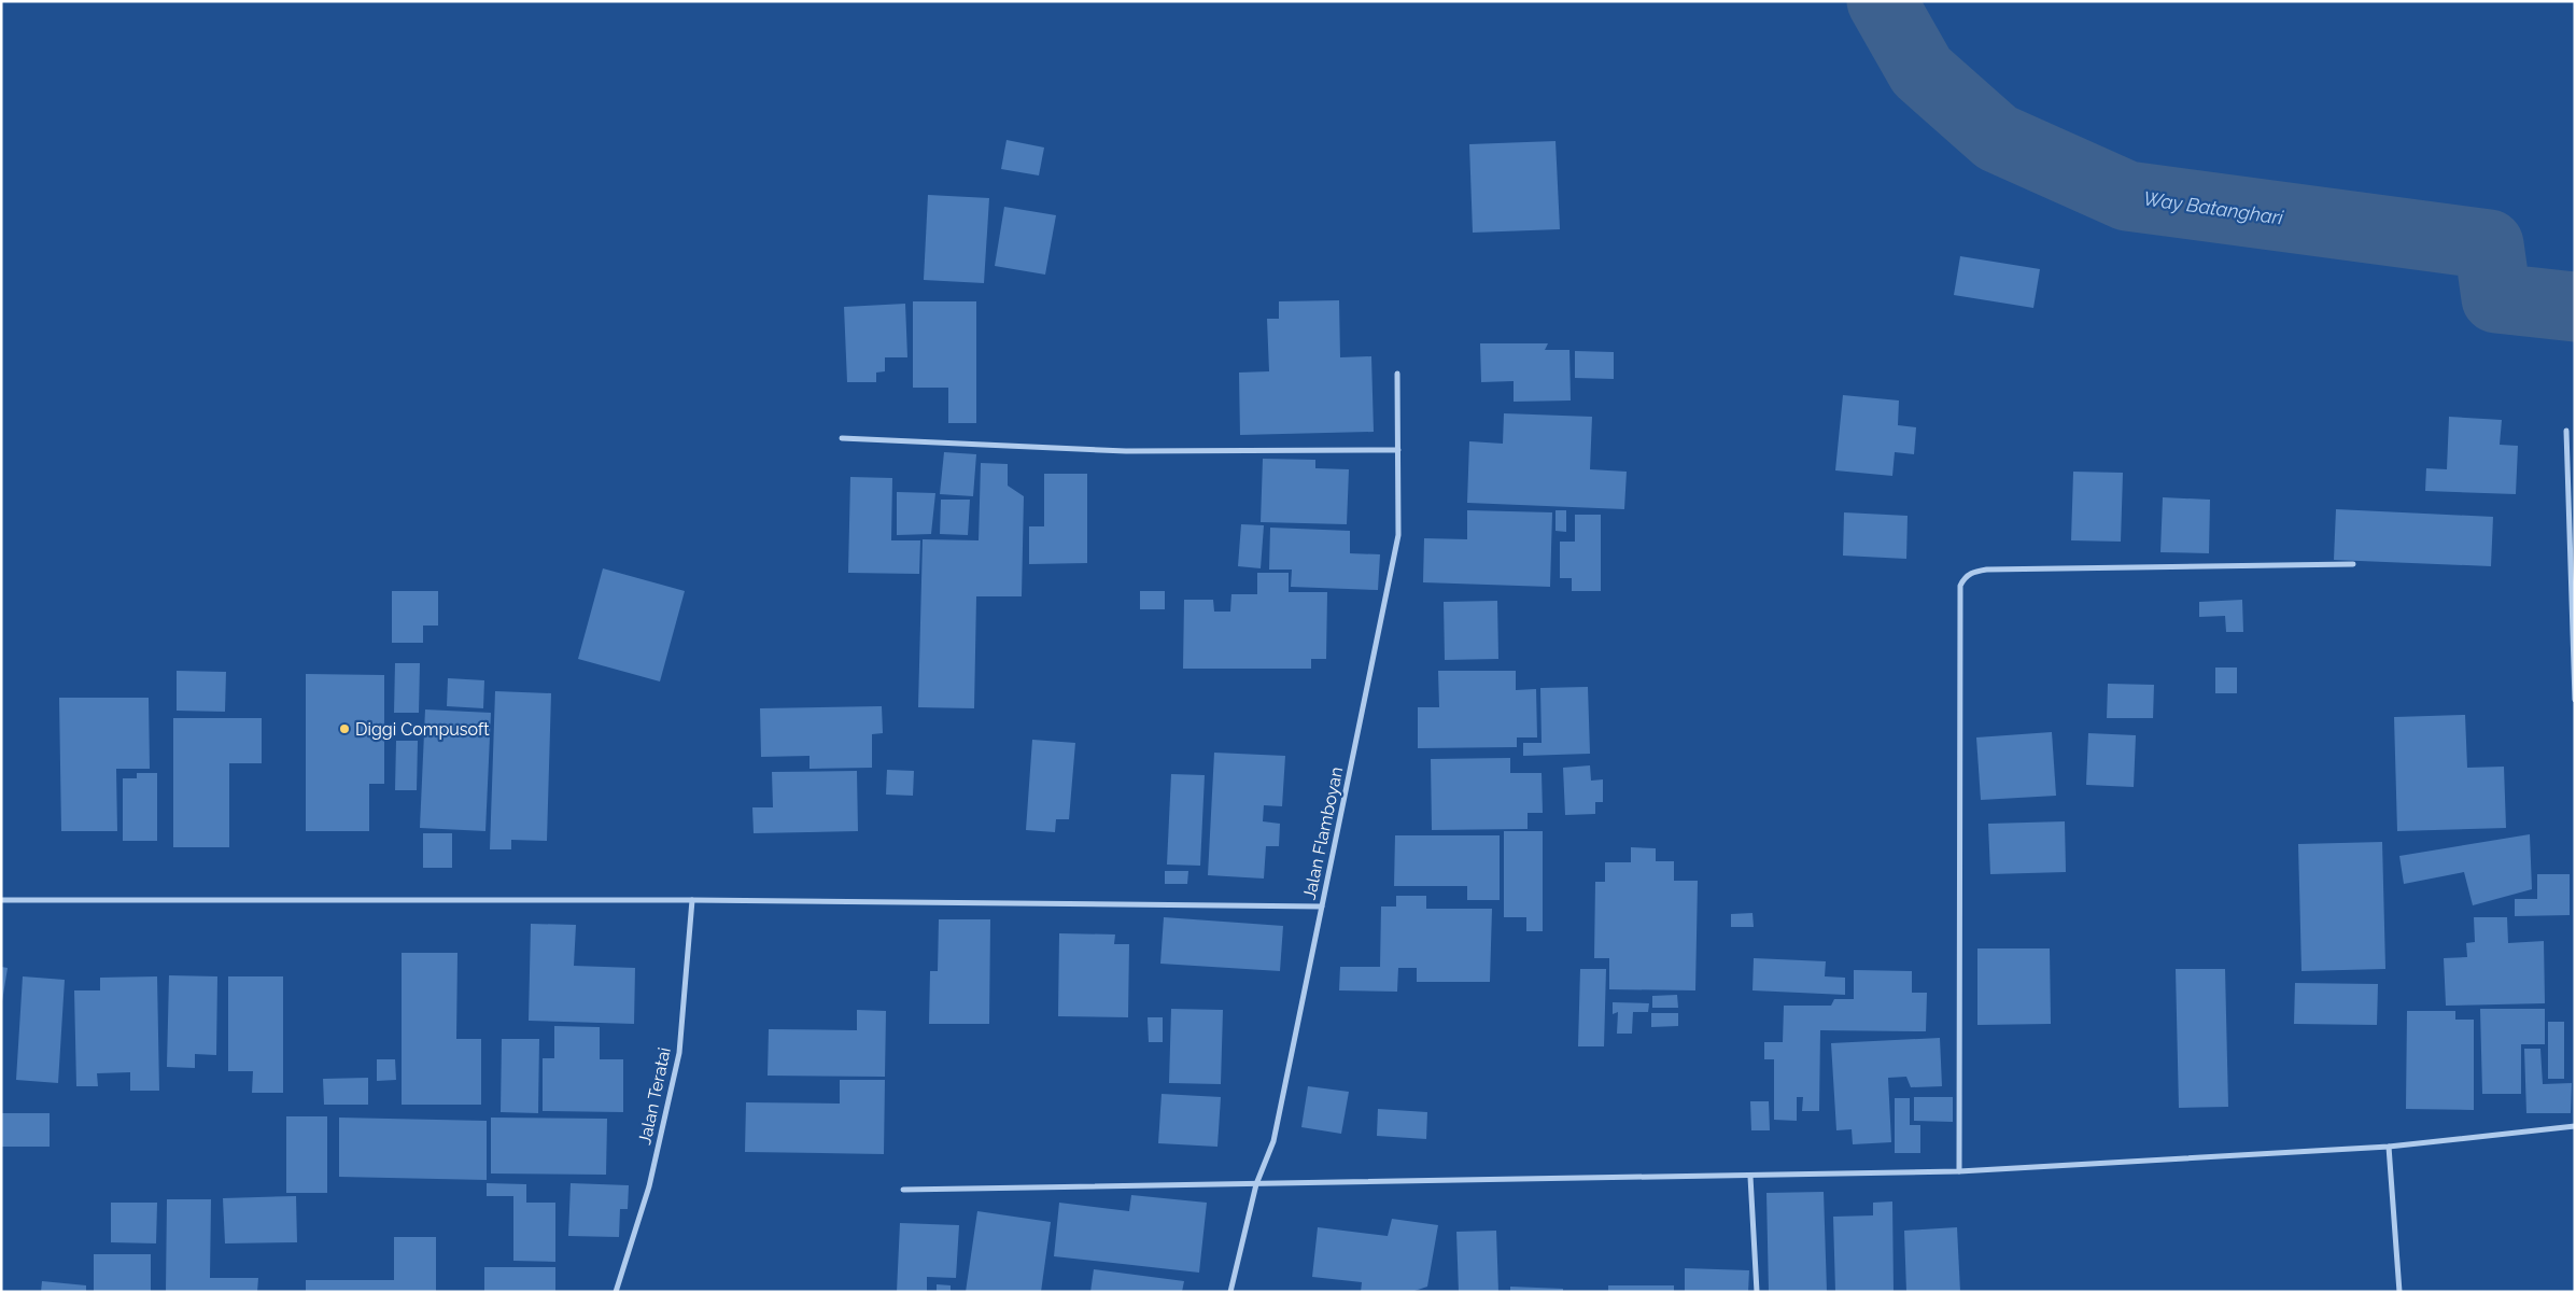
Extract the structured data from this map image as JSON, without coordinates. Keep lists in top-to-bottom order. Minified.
{"streets":{"street":["Jalan Flamboyan","Jalan Teratai"]},"water":["Way Batanghari"],"places":["Diggi Compusoft"]}
